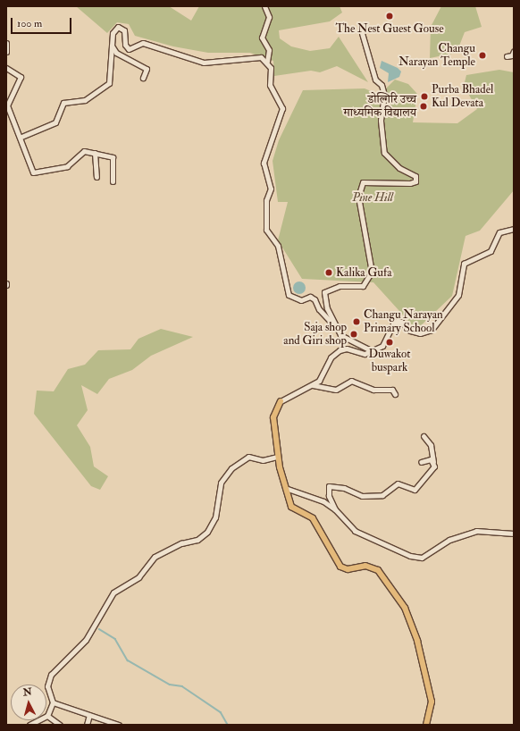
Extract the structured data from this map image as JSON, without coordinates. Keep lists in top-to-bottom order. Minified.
{"parks":["Pine Hill"],"places":["The Nest Guest Gouse","Changu Narayan Temple","Purba Bhadel Kul Devata","डोल्गिरि उच्च माध्यमिक विद्यालय","Kalika Gufa","Changu Narayan Primary School","Saja shop and Giri shop","Duwakot buspark"],"scale_bar":"100 m","north":"top"}
